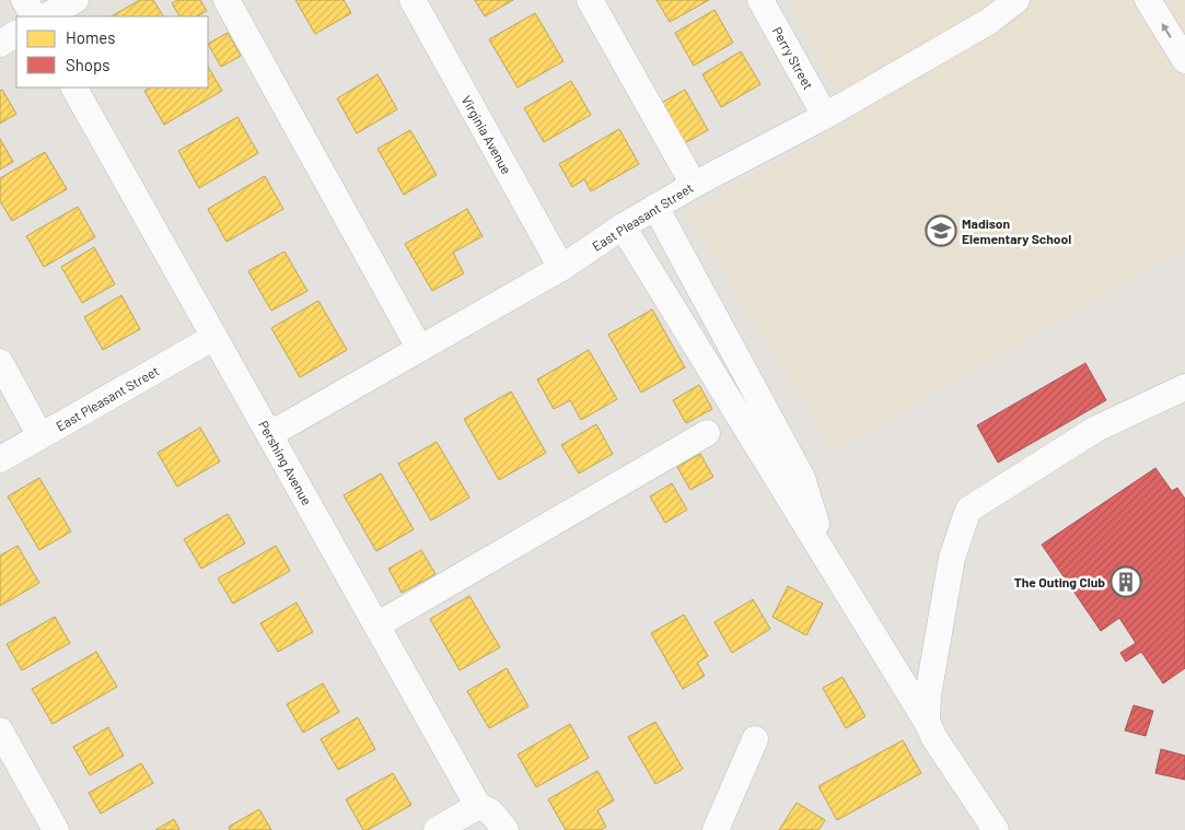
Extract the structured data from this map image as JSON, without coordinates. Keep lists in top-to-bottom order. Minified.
{"streets":{"street":["Perry Street","Virginia Avenue","East Pleasant Street","Pershing Avenue"]},"crossings":[["Perry Street","East Pleasant Street"],["Virginia Avenue","East Pleasant Street"],["East Pleasant Street","Pershing Avenue"]],"places":{"school or university":["Madison Elementary School"],"building":["The Outing Club"]},"legend":["Homes","Shops"]}
